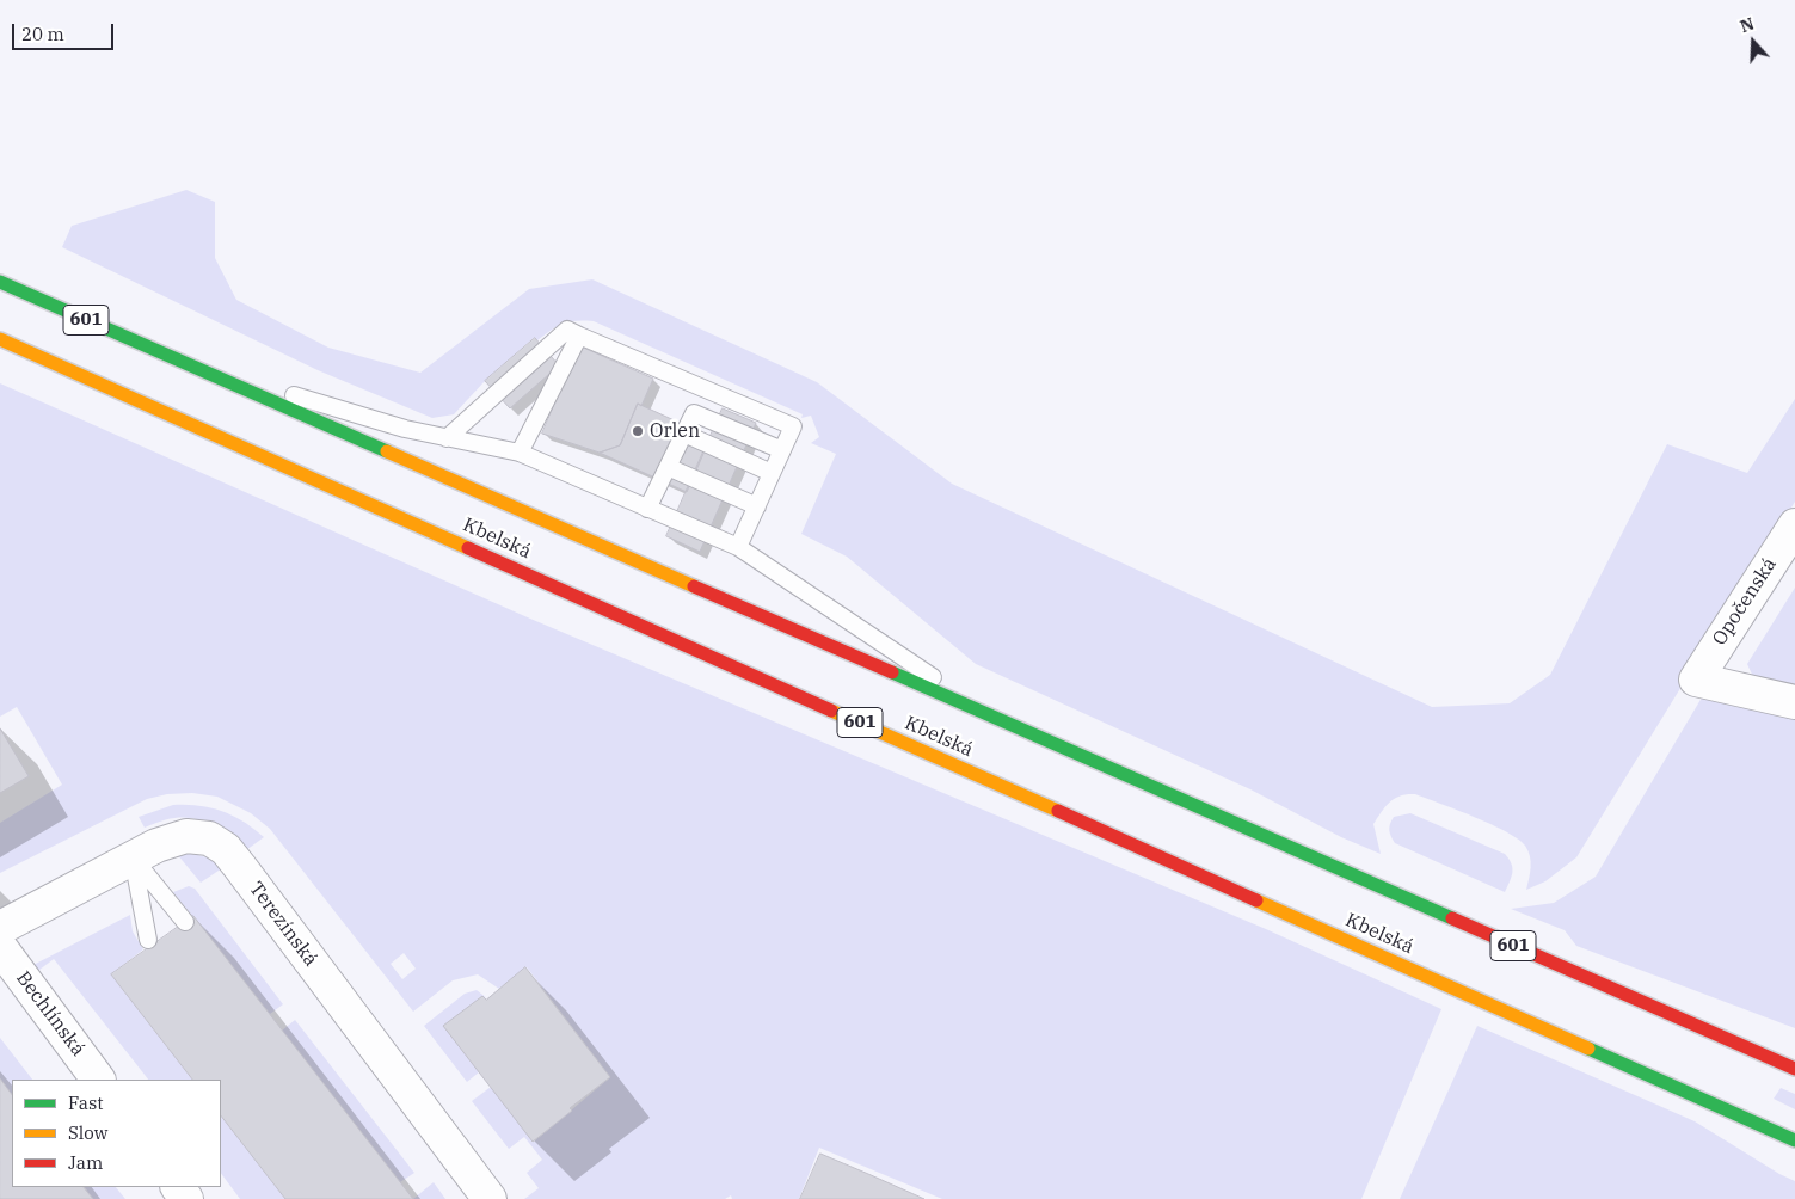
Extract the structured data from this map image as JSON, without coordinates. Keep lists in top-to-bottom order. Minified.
{"streets":{"highway":["601","Kbelská"],"street":["Opočenská","Terezínská","Bechlínská"]},"places":["Orlen"],"legend":["Fast","Slow","Jam"],"scale_bar":"20 m","north":"top"}
